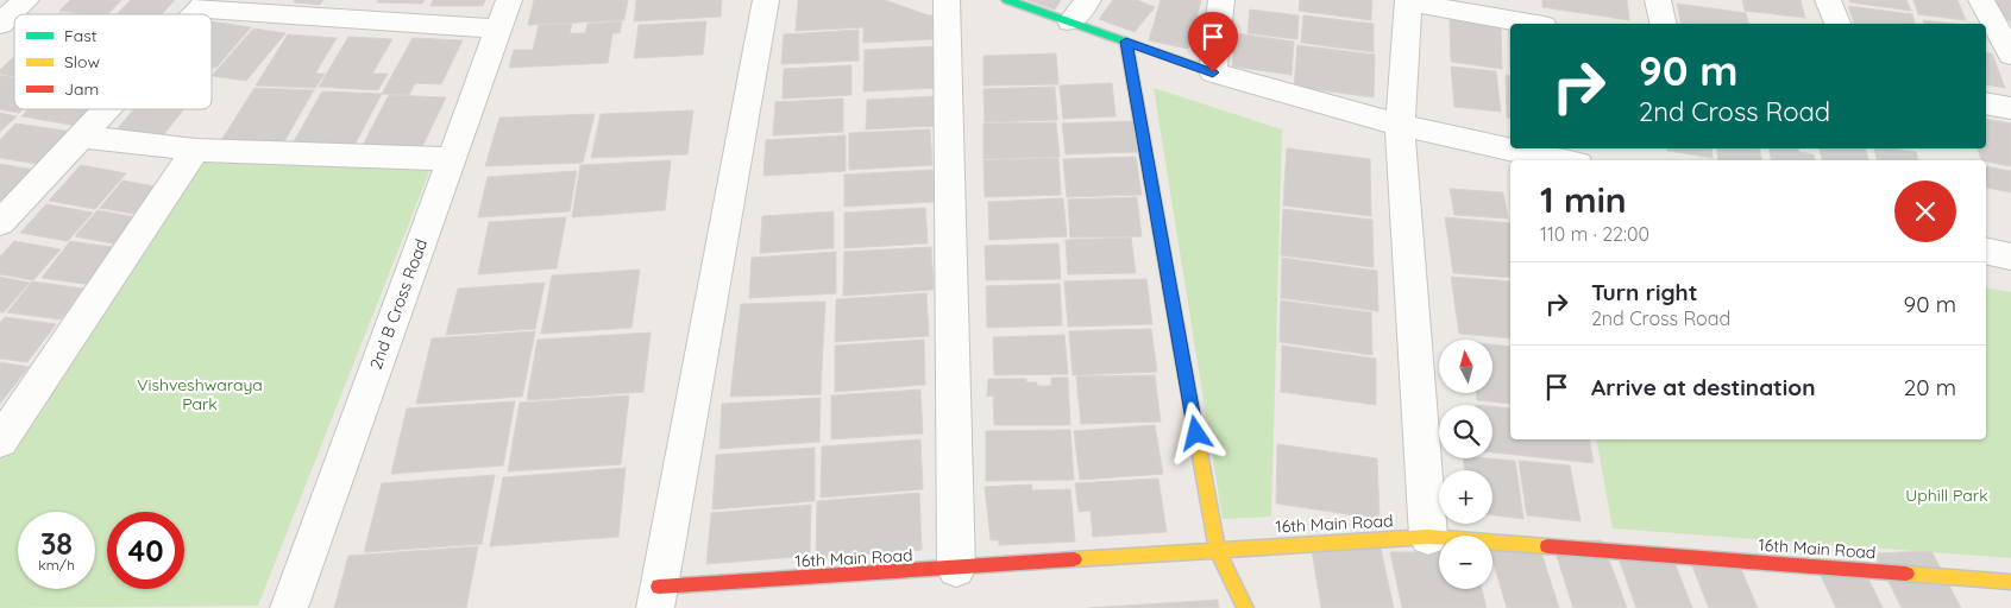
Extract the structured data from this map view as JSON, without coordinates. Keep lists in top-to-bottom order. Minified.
{"streets":{"street":["2nd B Cross Road","16th Main Road"]},"parks":["Vishveshwaraya Park","Uphill Park"],"legend":["Fast","Slow","Jam"],"north":"top","page":{"turn":["90 m","2nd Cross Road"],"heading":["1 min","110 m · 22:00"],"list":[{"name":"Turn right","note":"2nd Cross Road","value":"90 m"},{"name":"Arrive at destination","value":"20 m"}],"map_buttons":["+","−"],"speed":"38 km/h","limit":"40"}}
